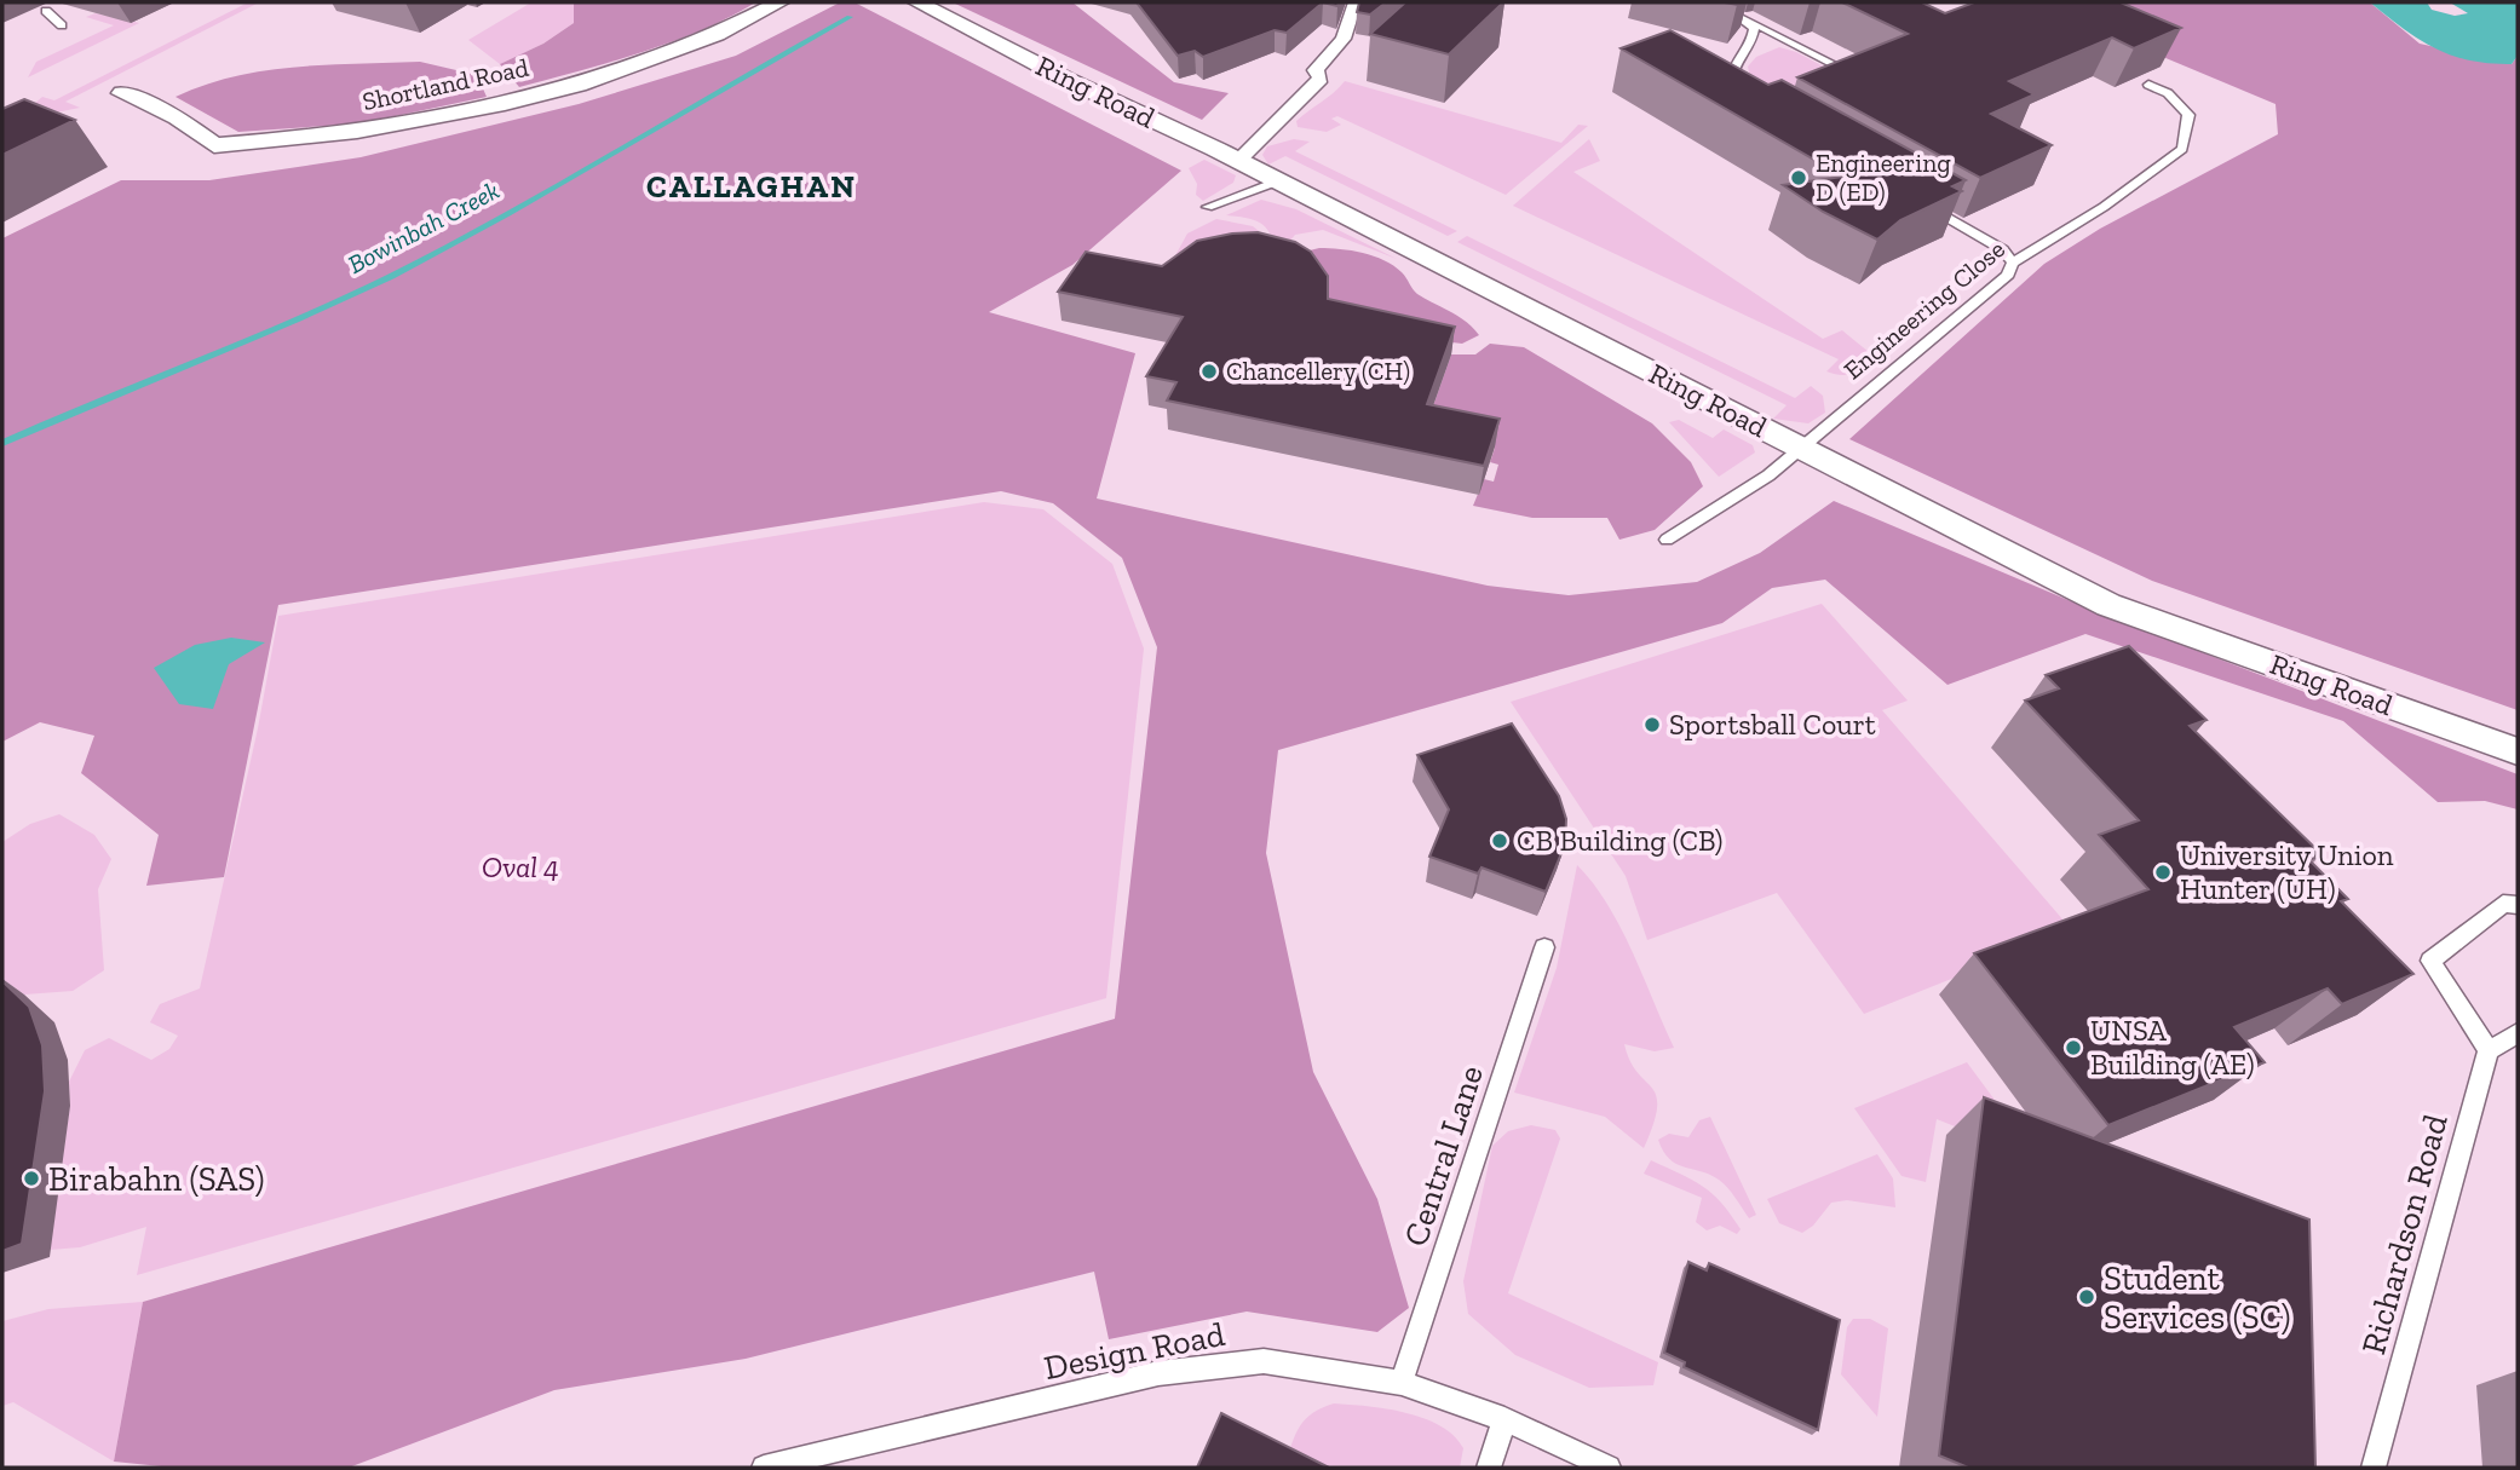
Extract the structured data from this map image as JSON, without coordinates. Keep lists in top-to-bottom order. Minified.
{"streets":{"street":["Shortland Road","Ring Road"],"lane":["Engineering Close","Central Lane","Richardson Road","Design Road"]},"crossings":[["Ring Road","Engineering Close"],["Central Lane","Design Road"]],"districts":["CALLAGHAN"],"water":["Bowinbah Creek"],"parks":["Oval 4"],"places":["Engineering D (ED)","Chancellery (CH)","Sportsball Court","CB Building (CB)","University Union Hunter (UH)","UNSA Building (AE)","Birabahn (SAS)","Student Services (SC)"]}
